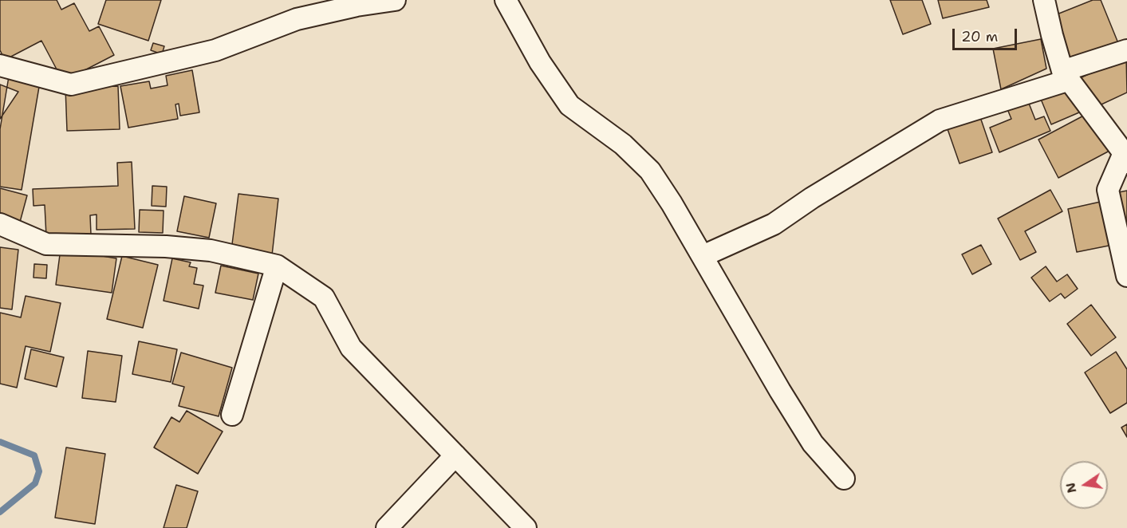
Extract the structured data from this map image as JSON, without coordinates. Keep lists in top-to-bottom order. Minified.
{"scale_bar":"20 m","north":"left"}
